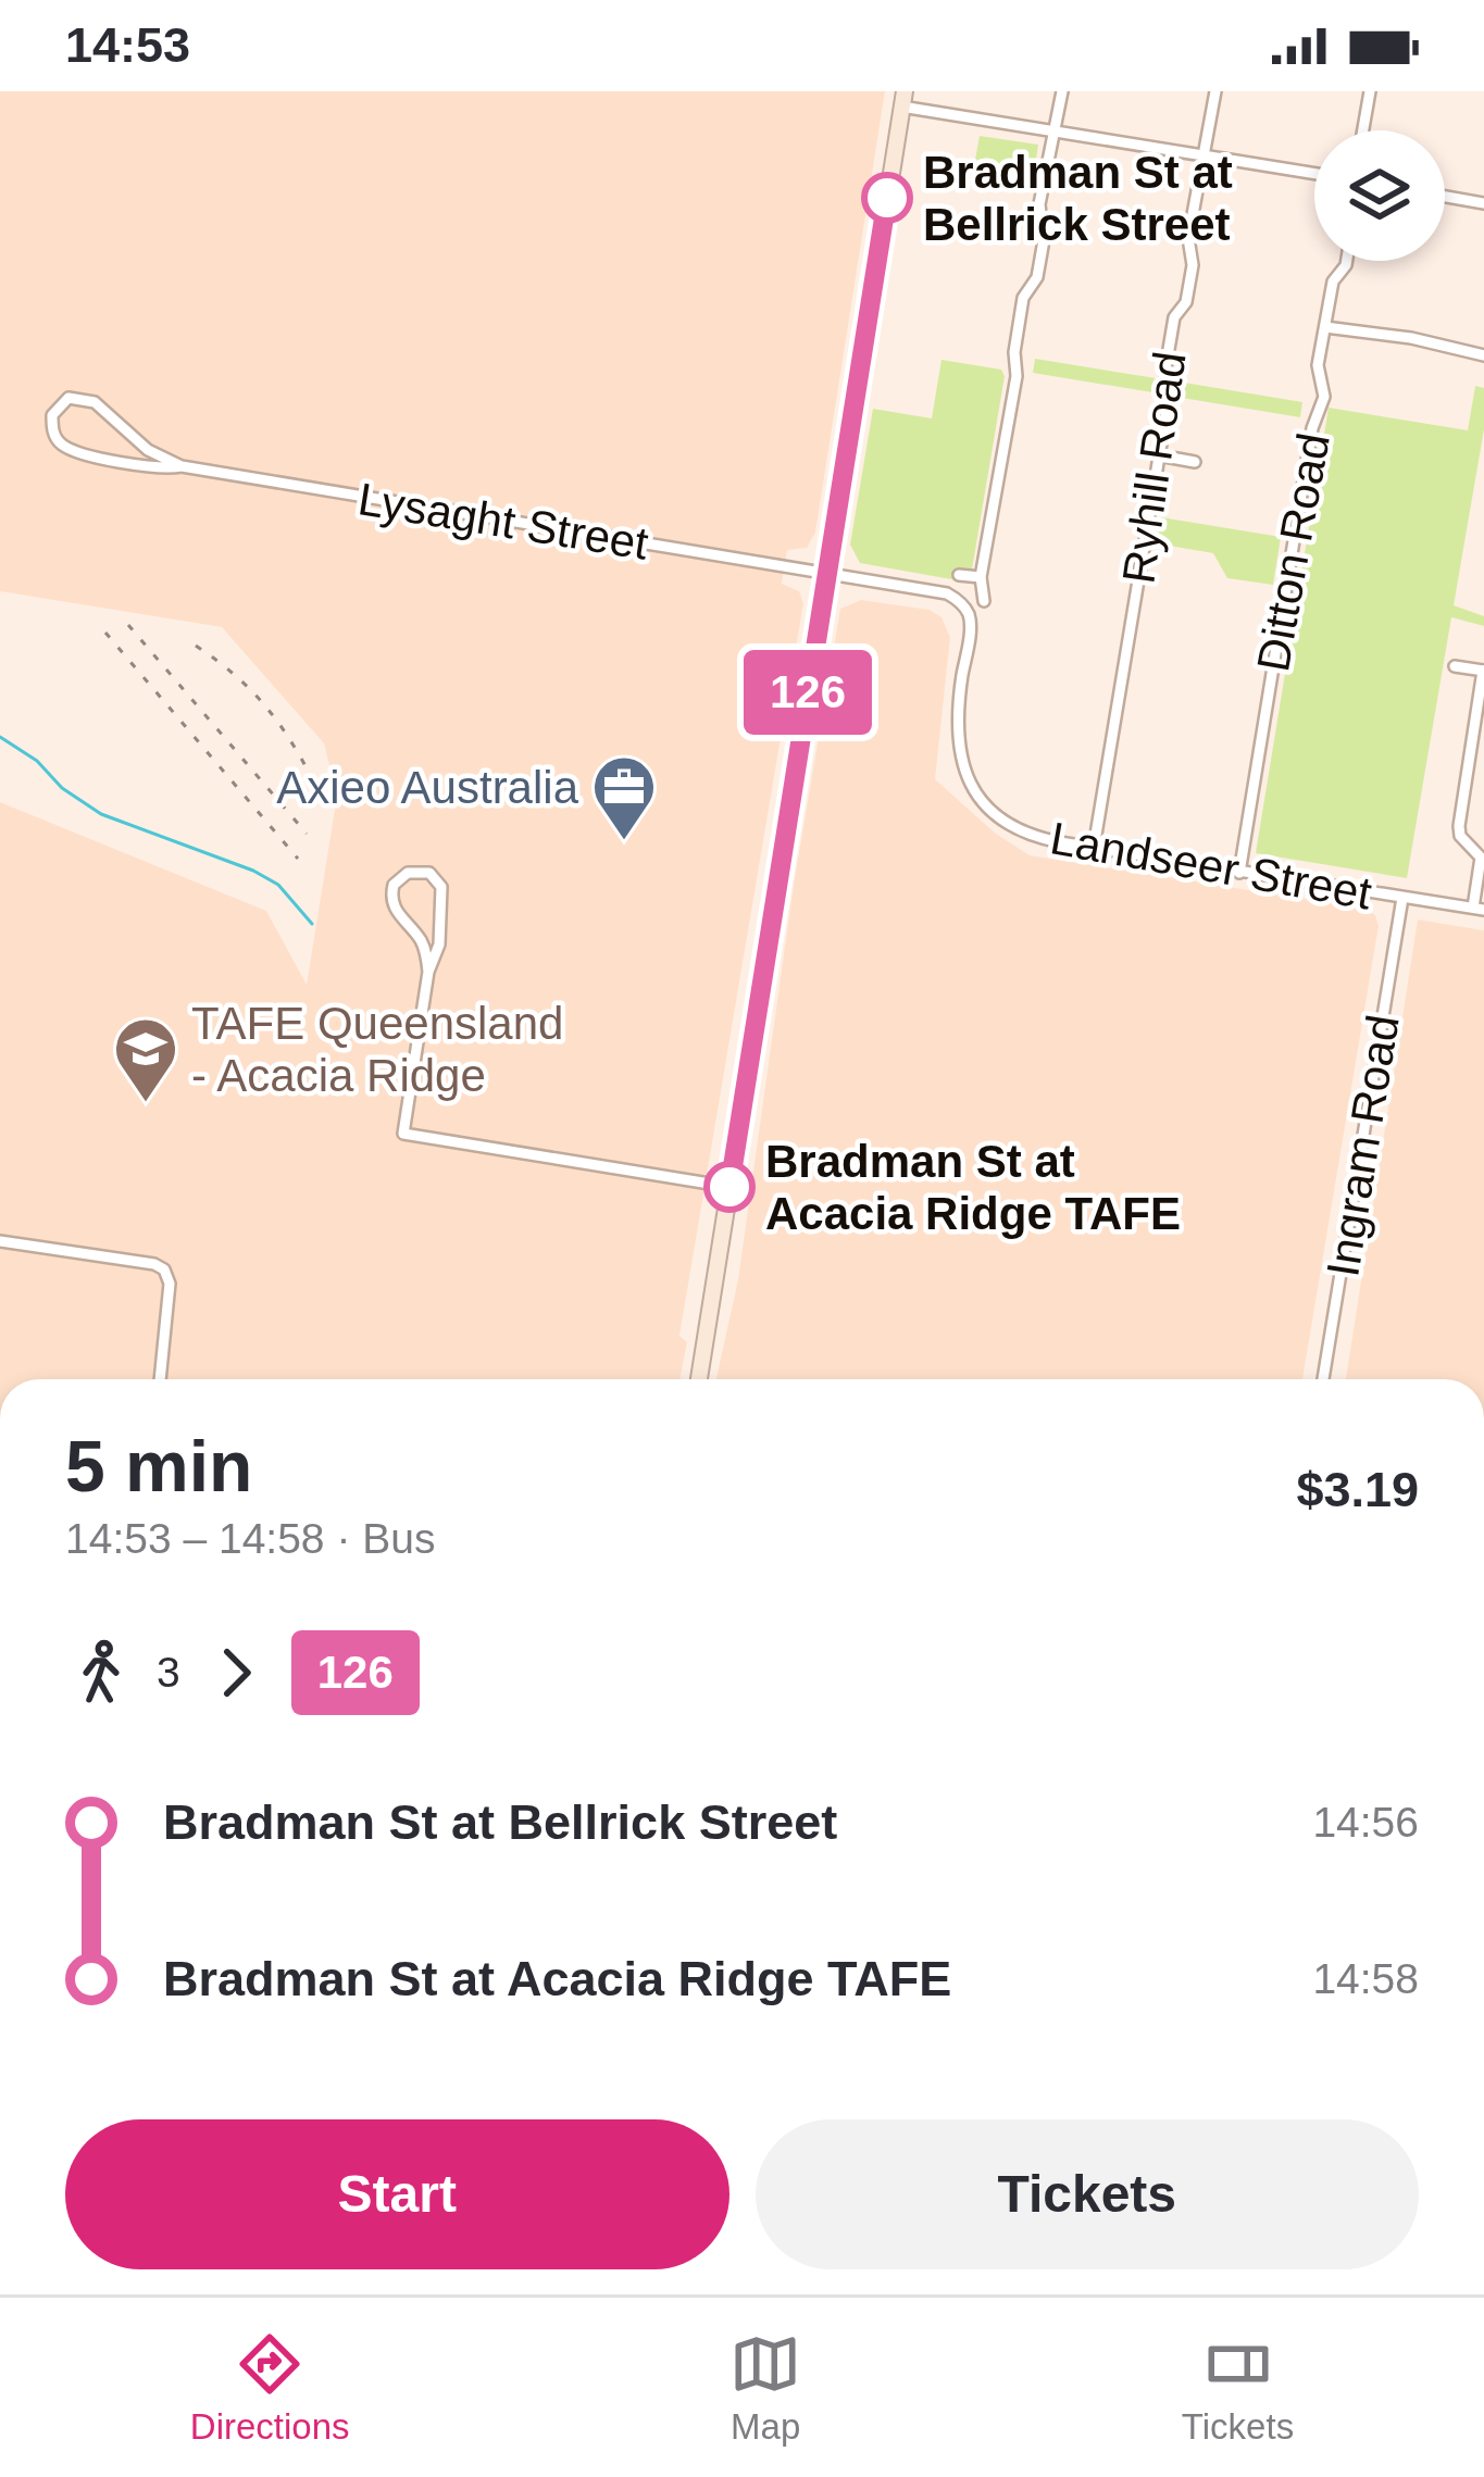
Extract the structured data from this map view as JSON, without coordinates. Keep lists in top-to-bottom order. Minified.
{"streets":{"street":["Ryhill Road","Lysaght Street","Ditton Road","Landseer Street","Ingram Road"]},"crossings":[["Ryhill Road","Landseer Street"],["Lysaght Street","Landseer Street"],["Ditton Road","Landseer Street"],["Landseer Street","Ingram Road"]],"places":{"other":["Bradman St at Bellrick Street","Bradman St at Acacia Ridge TAFE"],"office":["Axieo Australia"],"school or university":["TAFE Queensland - Acacia Ridge"]},"lines":["bus line 126"],"page":{"status":"14:53","on_map":"126","heading":["5 min","14:53 – 14:58 · Bus","$3.19"],"legs":["3","126"],"list":[{"name":"Bradman St at Bellrick Street","value":"14:56"},{"name":"Bradman St at Acacia Ridge TAFE","value":"14:58"}],"buttons":["Start","Tickets"],"tabs":["Directions","Map","Tickets"]}}
